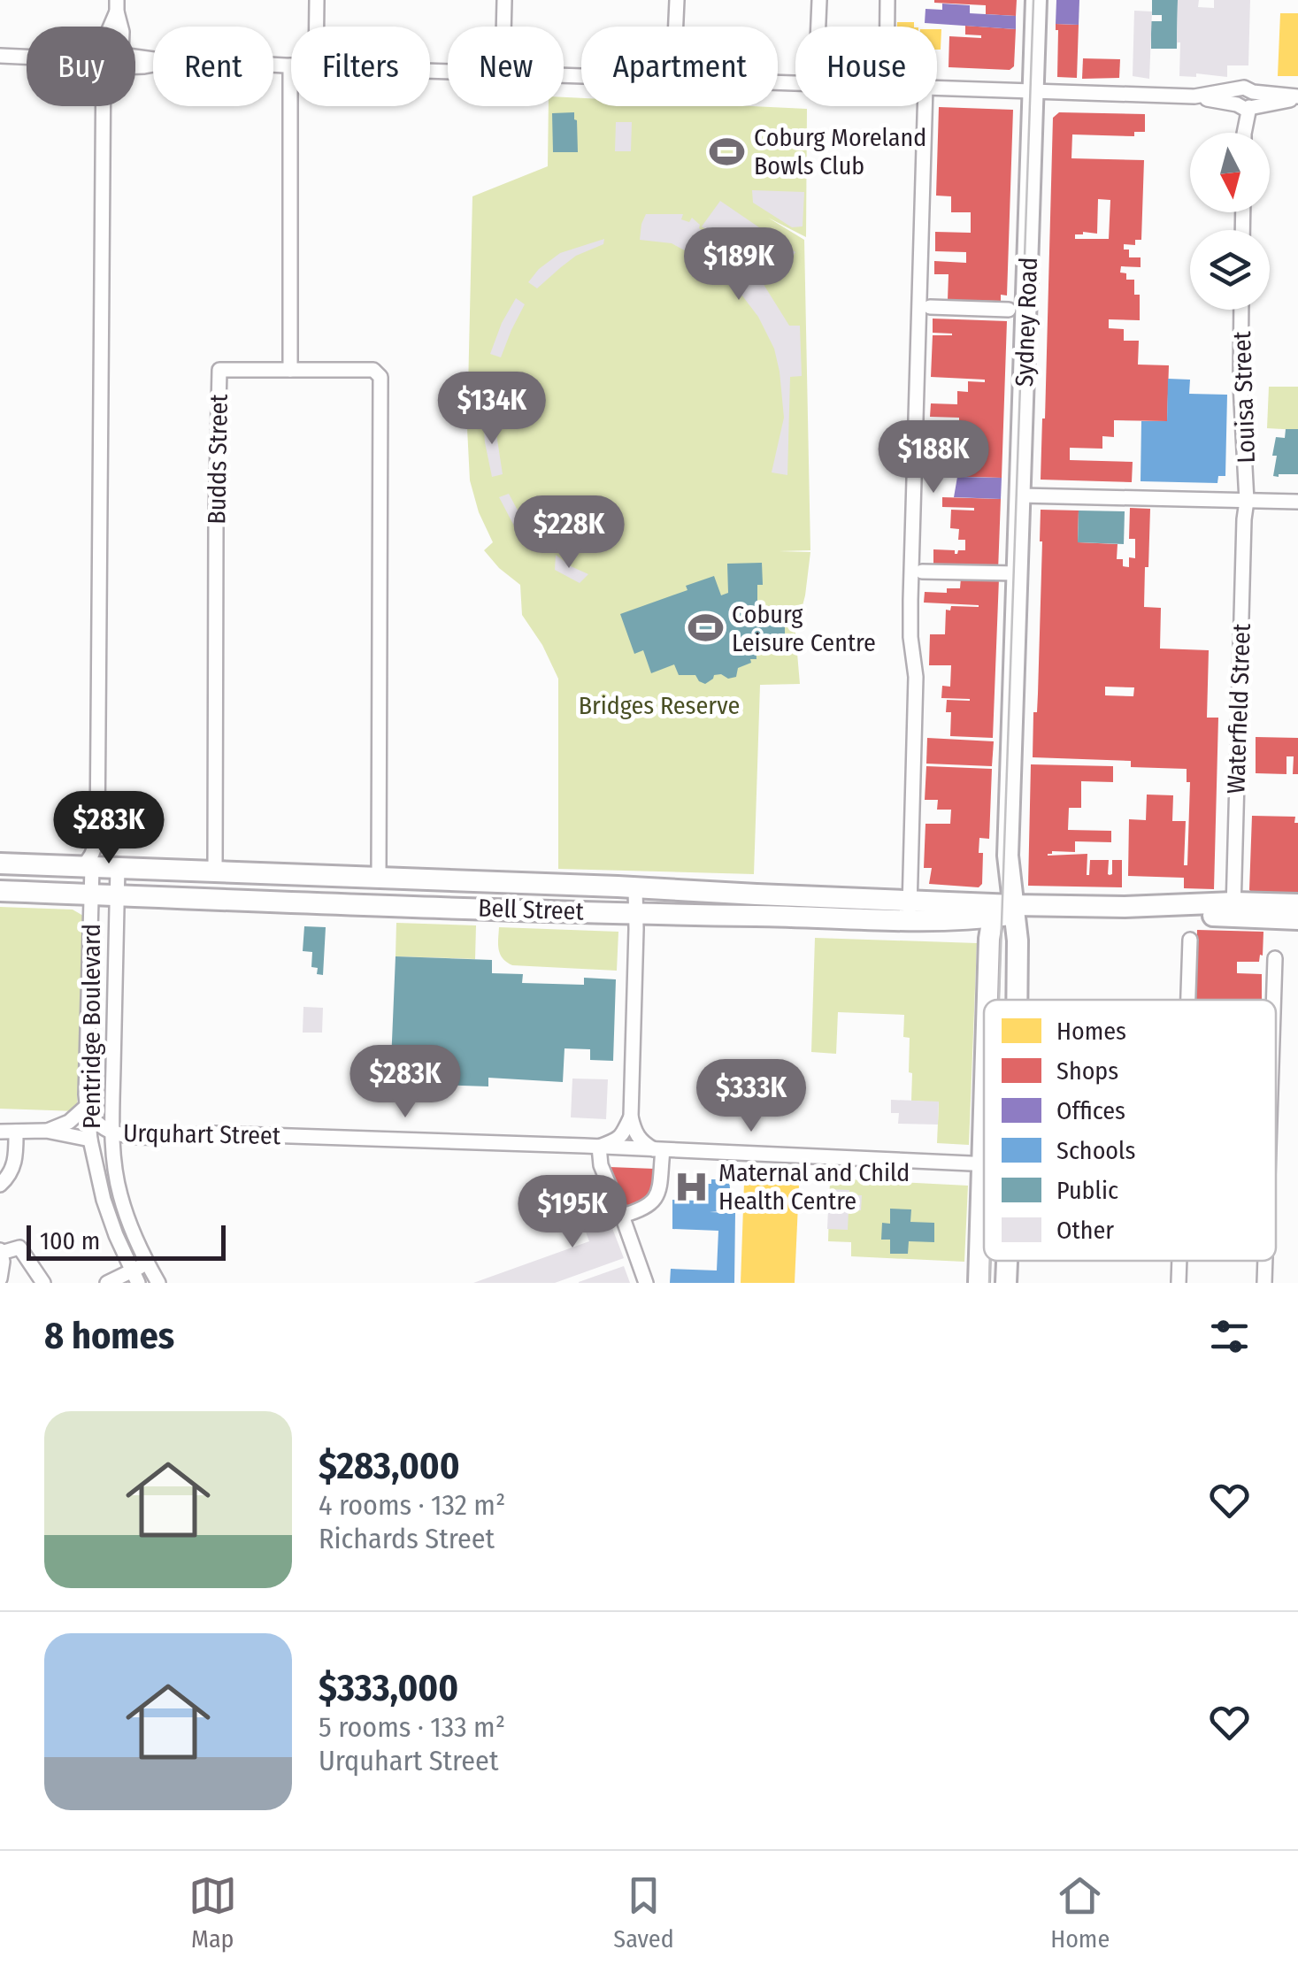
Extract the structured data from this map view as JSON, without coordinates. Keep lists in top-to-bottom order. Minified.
{"streets":{"highway":["Sydney Road","Bell Street"],"street":["Louisa Street","Budds Street","Waterfield Street","Pentridge Boulevard","Urquhart Street"]},"crossings":[["Sydney Road","Bell Street"],["Sydney Road","Urquhart Street"],["Louisa Street","Waterfield Street"],["Budds Street","Bell Street"],["Waterfield Street","Bell Street"],["Bell Street","Pentridge Boulevard"],["Pentridge Boulevard","Urquhart Street"]],"parks":["Bridges Reserve"],"places":{"sports":["Coburg Moreland Bowls Club","Coburg Leisure Centre"],"hospital":["Maternal and Child Health Centre"]},"legend":["Homes","Shops","Offices","Schools","Public","Other"],"scale_bar":"100 m","north":"bottom","page":{"chip":["Buy","Rent","Filters","New","Apartment","House"],"price":["$189K","$134K","$188K","$228K","$283K","$283K","$333K","$195K"],"scale":"100 m","heading":"8 homes","list":[{"name":"$283,000","note":"4 rooms · 132 m² · Richards Street"},{"name":"$333,000","note":"5 rooms · 133 m² · Urquhart Street"}],"tabs":["Map","Saved","Home"]}}
